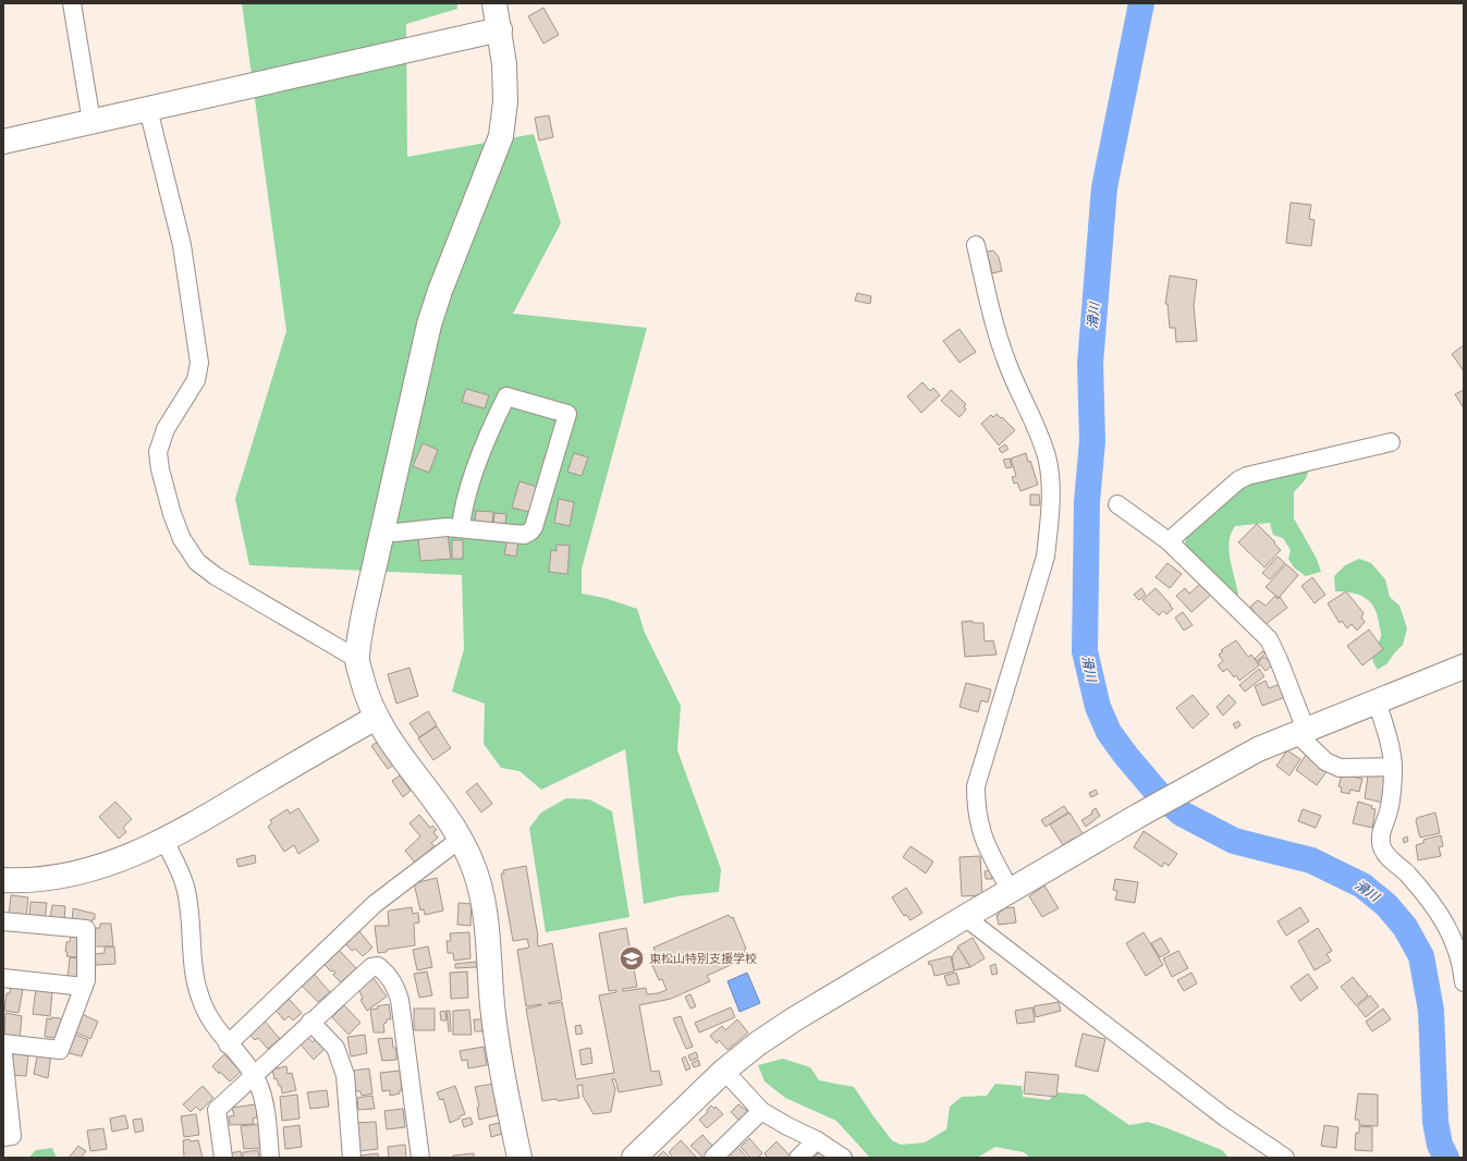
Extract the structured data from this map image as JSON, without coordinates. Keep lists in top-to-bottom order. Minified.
{"water":["滑川"],"places":{"school or university":["東松山特別支援学校"]}}
